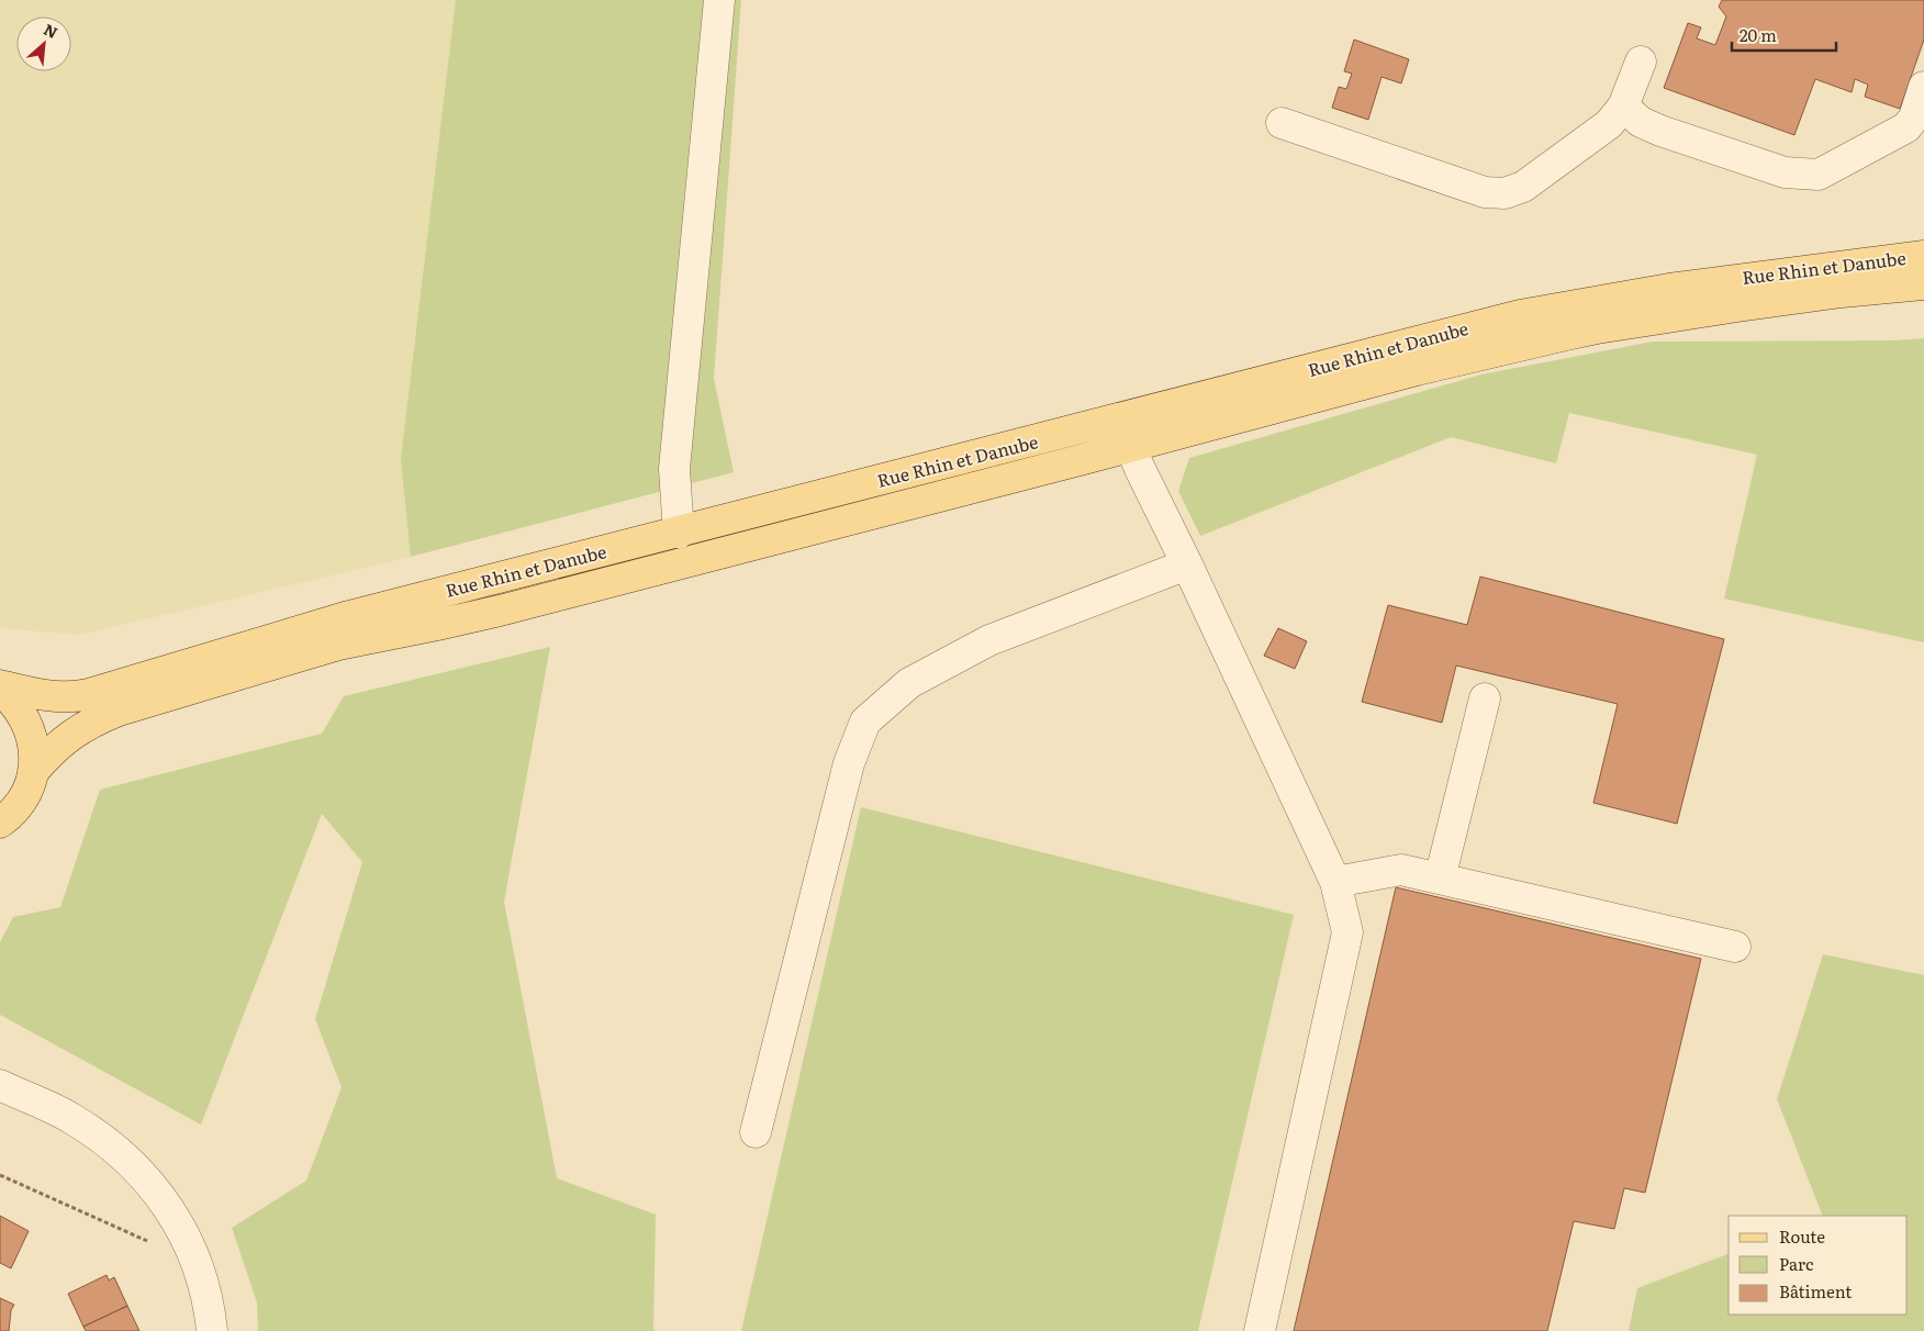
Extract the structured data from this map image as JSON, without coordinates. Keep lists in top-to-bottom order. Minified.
{"streets":{"main road":["Rue Rhin et Danube"]},"legend":["Route","Parc","Bâtiment"],"scale_bar":"20 m","north":"top right"}
